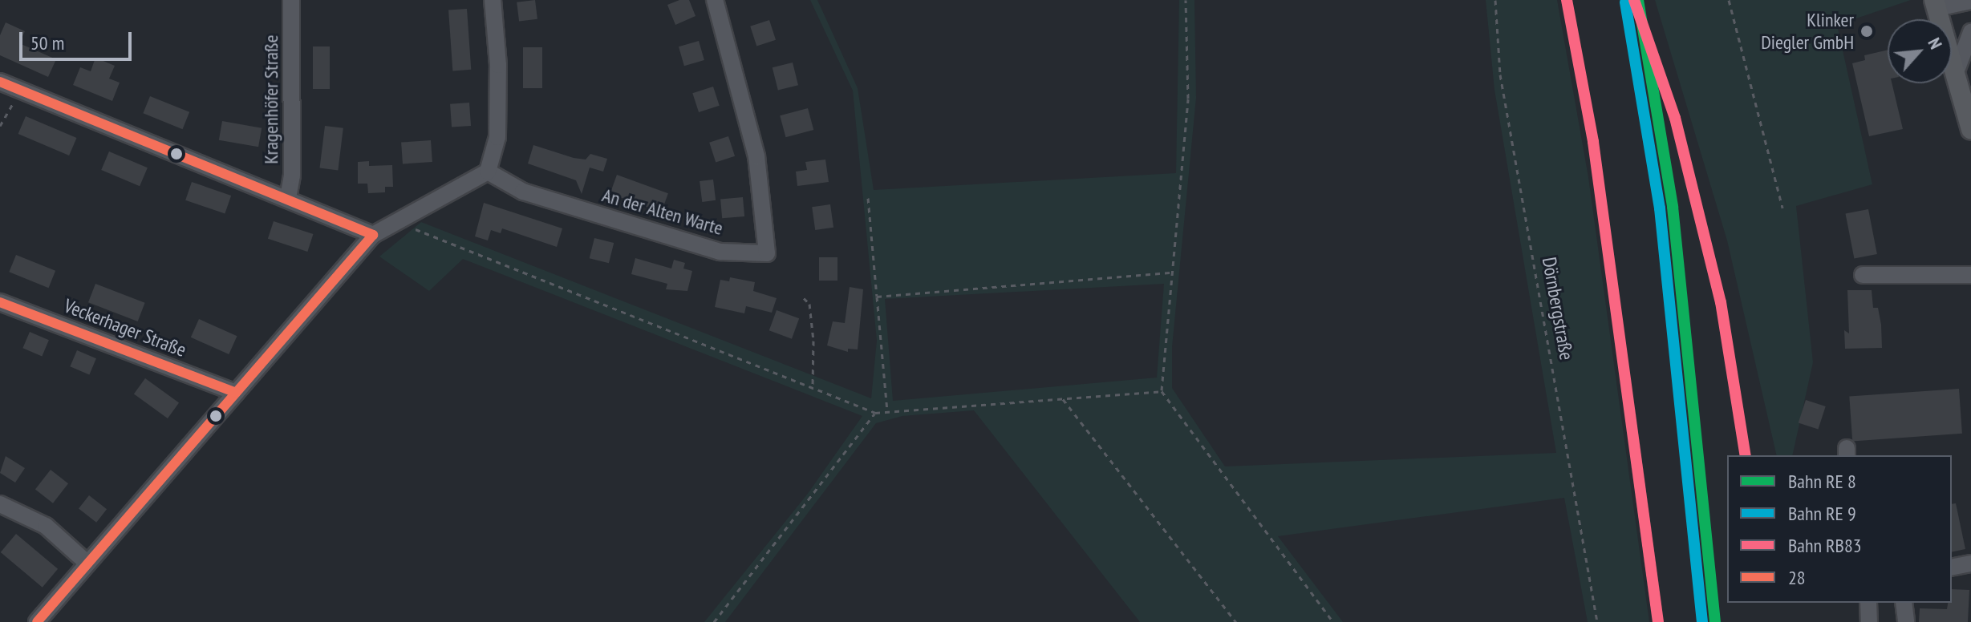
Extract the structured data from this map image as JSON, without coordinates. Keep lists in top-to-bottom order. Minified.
{"streets":{"street":["Kragenhöfer Straße","An der Alten Warte","Veckerhager Straße"],"path":["Dörnbergstraße"]},"places":["Klinker Diegler GmbH"],"lines":["rail line RB83","transit line 28"],"legend":["Bahn RE 8","Bahn RE 9","Bahn RB83","28"],"scale_bar":"50 m","north":"top right"}
